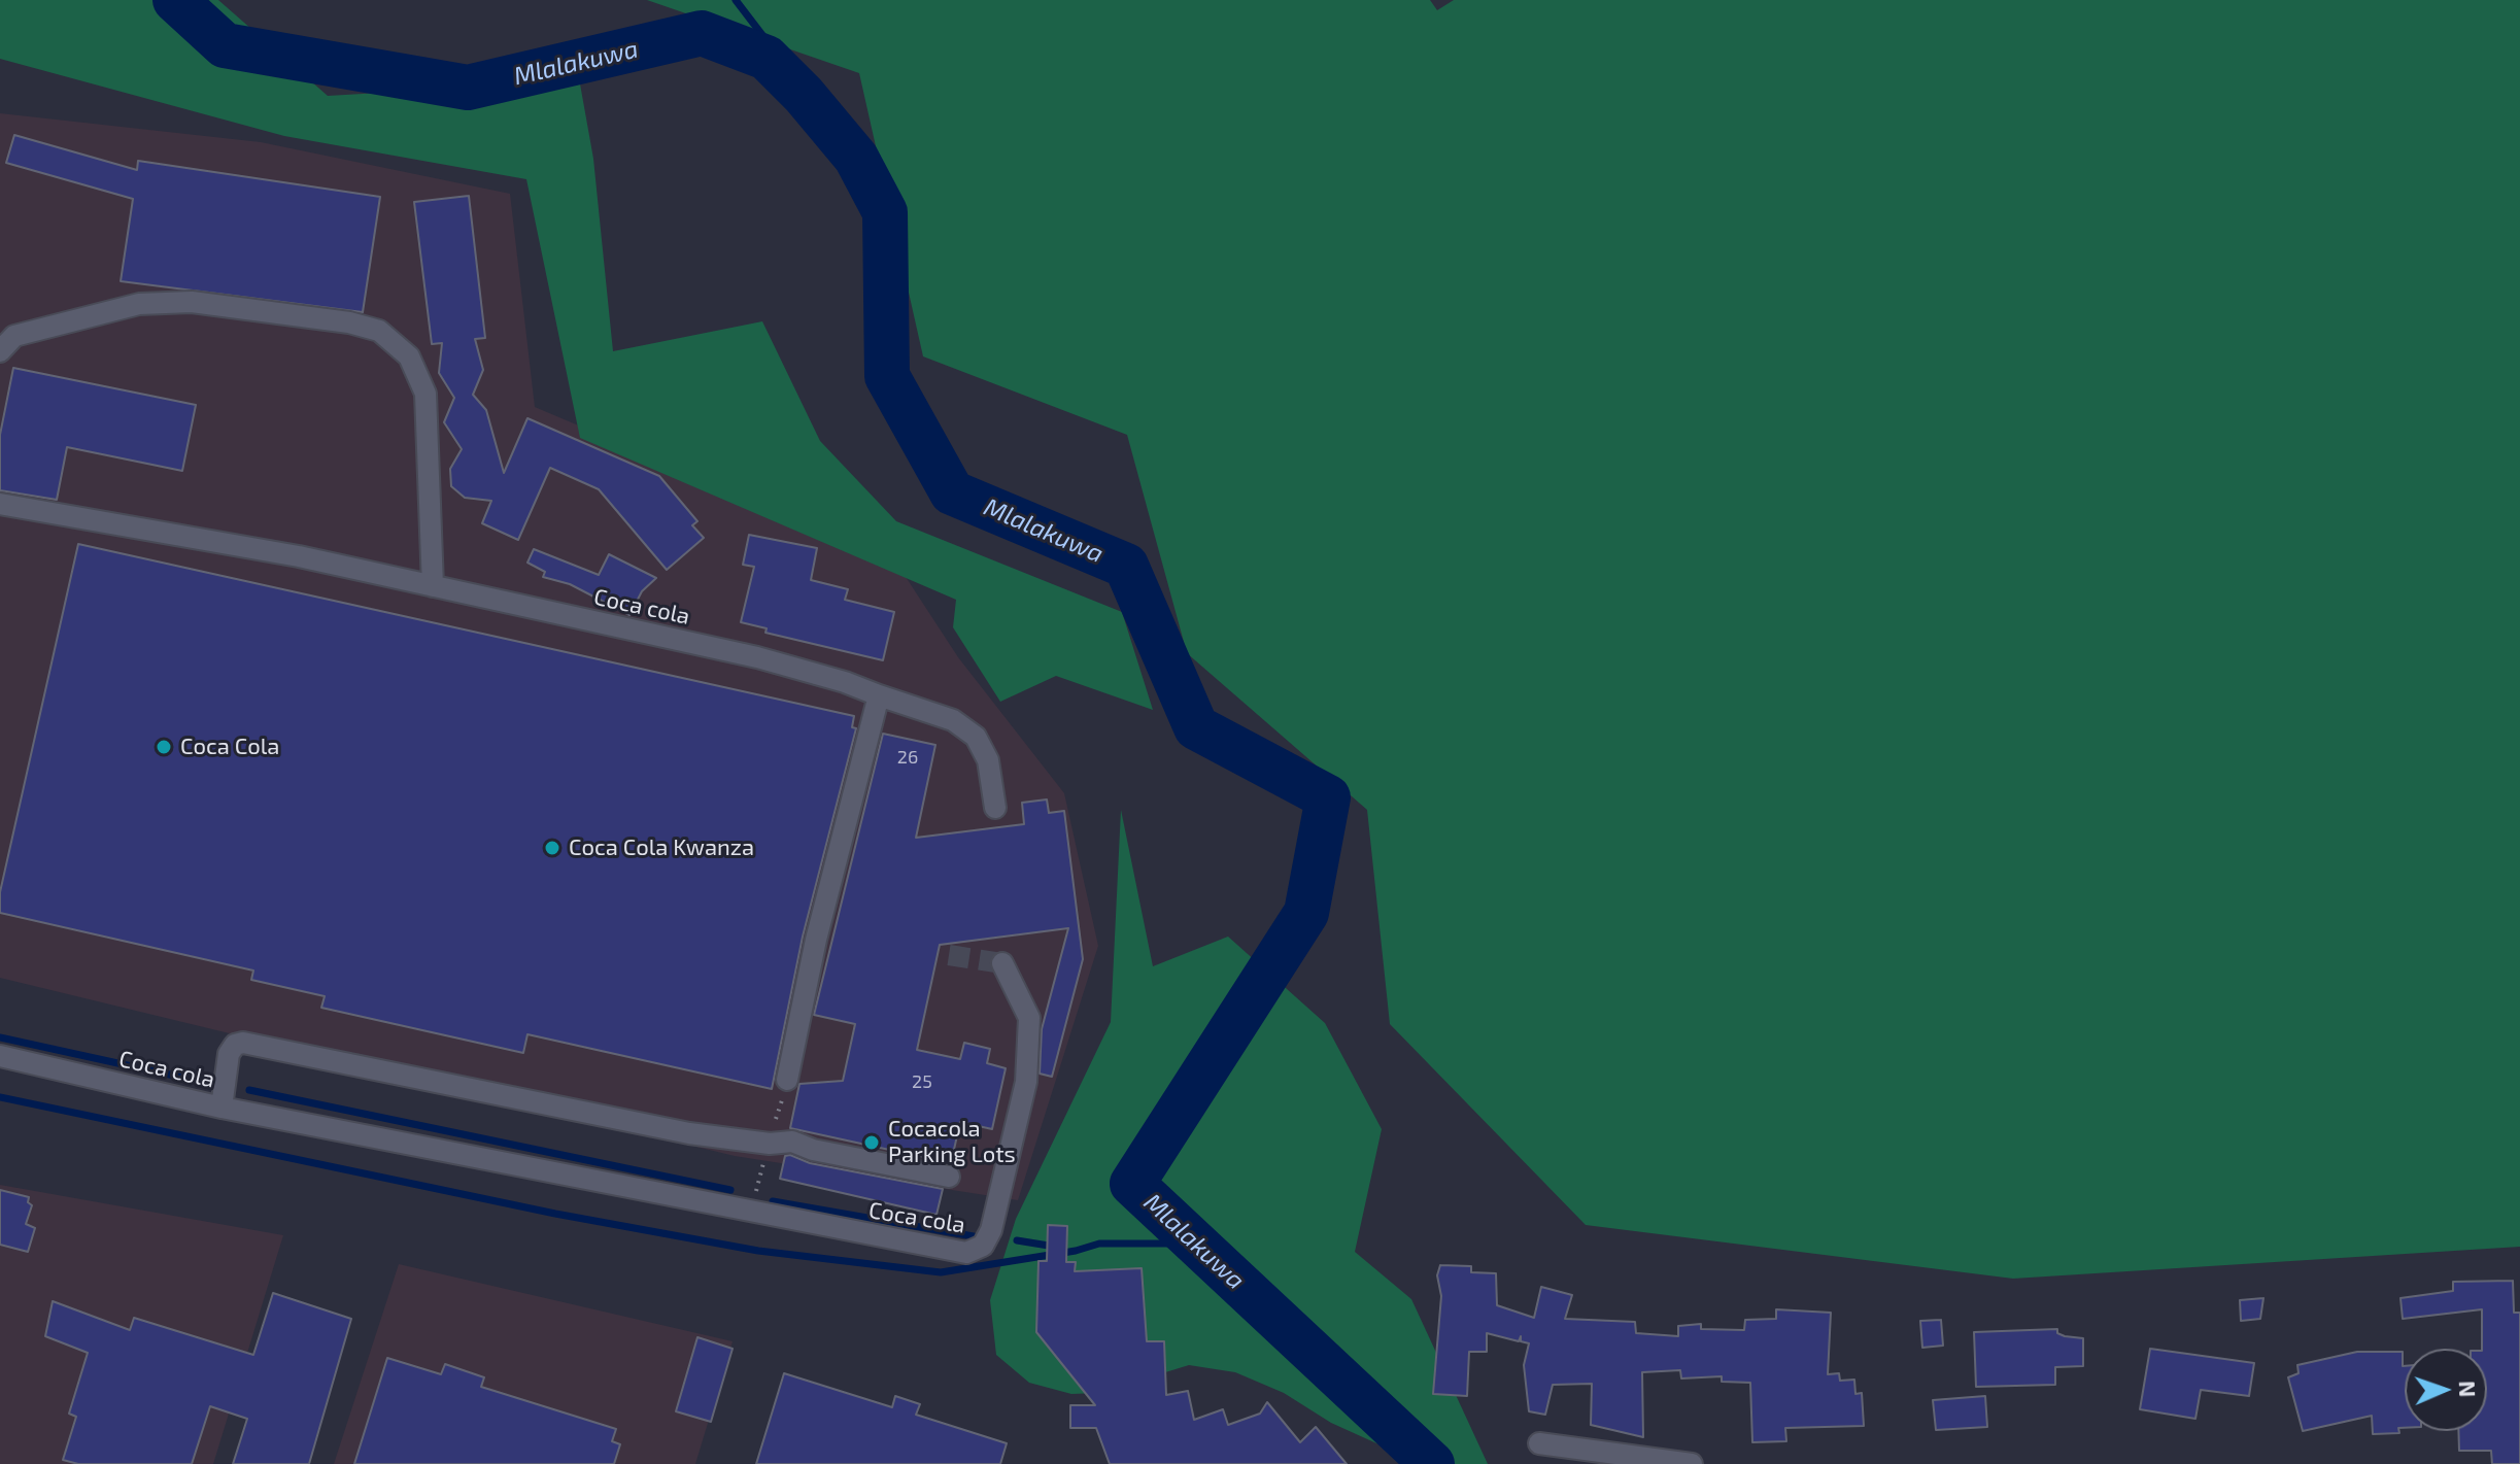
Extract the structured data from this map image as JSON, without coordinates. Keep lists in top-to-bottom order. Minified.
{"streets":{"street":["Coca cola"]},"water":["Mlalakuwa"],"places":["Coca Cola","Coca Cola Kwanza","Cocacola Parking Lots"],"house_numbers":["26","25"],"north":"right"}
